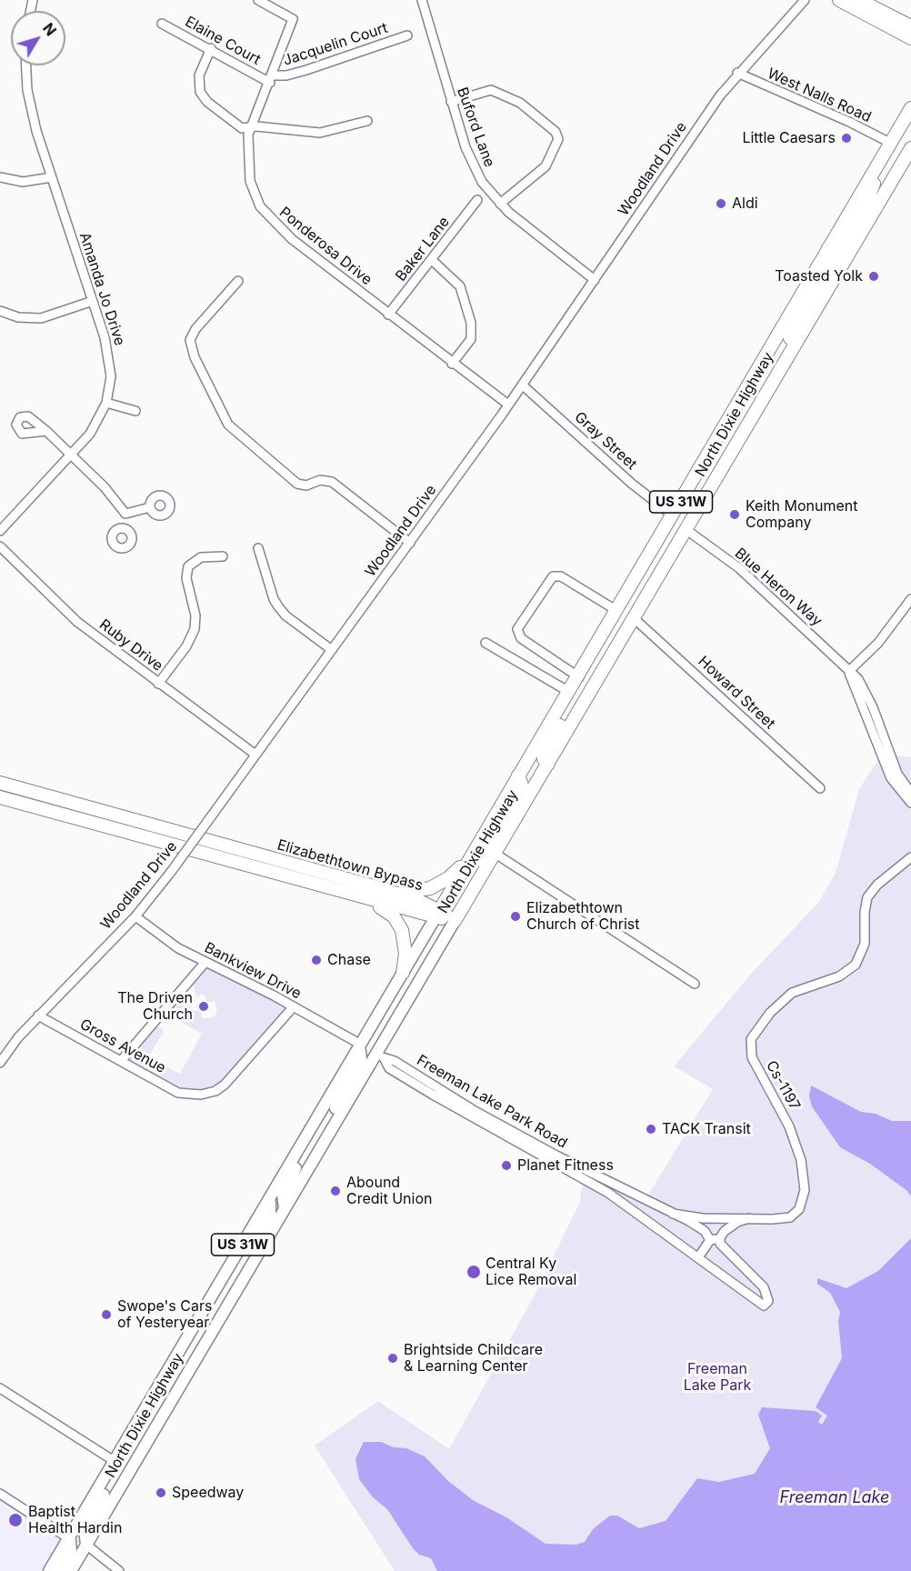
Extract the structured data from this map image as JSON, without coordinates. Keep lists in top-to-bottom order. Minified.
{"streets":{"highway":["North Dixie Highway","US 31W","Elizabethtown Bypass"],"street":["Elaine Court","Jacquelin Court","West Nalls Road","Buford Lane","Woodland Drive","Ponderosa Drive","Baker Lane","Amanda Jo Drive","Gray Street","Blue Heron Way","Ruby Drive","Howard Street","Bankview Drive","Gross Avenue","Cs-1197","Freeman Lake Park Road"]},"crossings":[["Elaine Court","Jacquelin Court"],["Elaine Court","Ponderosa Drive"],["Jacquelin Court","Ponderosa Drive"],["West Nalls Road","Woodland Drive"],["West Nalls Road","North Dixie Highway"],["Buford Lane","Woodland Drive"],["Woodland Drive","Ponderosa Drive"],["Woodland Drive","Gray Street"],["Woodland Drive","Ruby Drive"],["Woodland Drive","Bankview Drive"],["Woodland Drive","Gross Avenue"],["Ponderosa Drive","Baker Lane"],["North Dixie Highway","Gray Street"],["North Dixie Highway","US 31W"],["North Dixie Highway","Blue Heron Way"],["North Dixie Highway","Howard Street"],["North Dixie Highway","Elizabethtown Bypass"],["North Dixie Highway","Bankview Drive"],["North Dixie Highway","Freeman Lake Park Road"],["US 31W","Elizabethtown Bypass"],["Bankview Drive","Gross Avenue"],["Cs-1197","Freeman Lake Park Road"]],"water":["Freeman Lake"],"parks":["Freeman Lake Park"],"places":["Little Caesars","Aldi","Toasted Yolk","Keith Monument Company","Elizabethtown Church of Christ","Chase","The Driven Church","TACK Transit","Planet Fitness","Abound Credit Union","Central Ky Lice Removal","Swope's Cars of Yesteryear","Brightside Childcare & Learning Center","Speedway","Baptist Health Hardin"],"north":"top right"}
